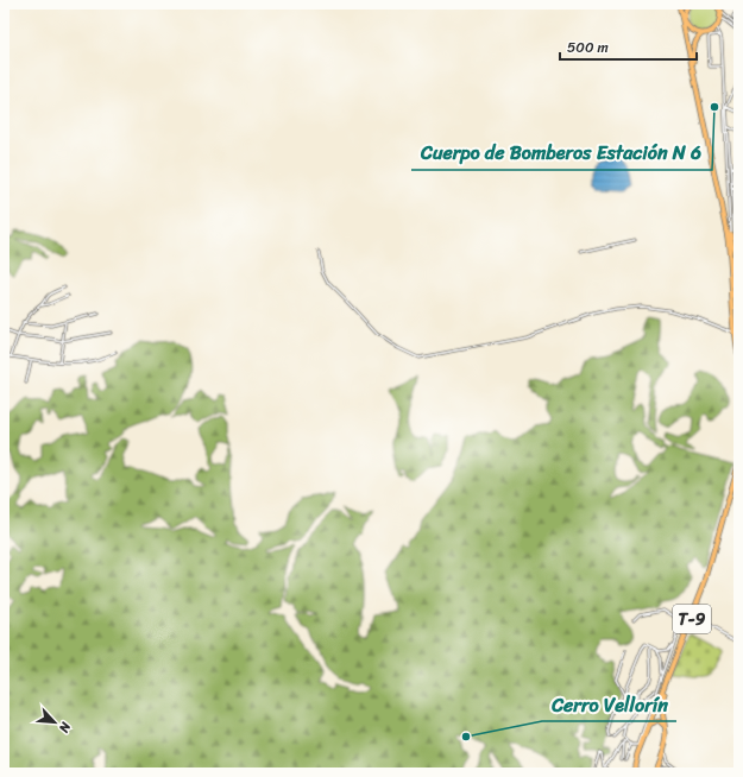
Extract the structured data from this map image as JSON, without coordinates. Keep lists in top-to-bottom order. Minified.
{"streets":{"highway":["T-9"]},"places":["Cuerpo de Bomberos Estación N 6","Cerro Vellorín"],"scale_bar":"500 m","north":"bottom right"}
